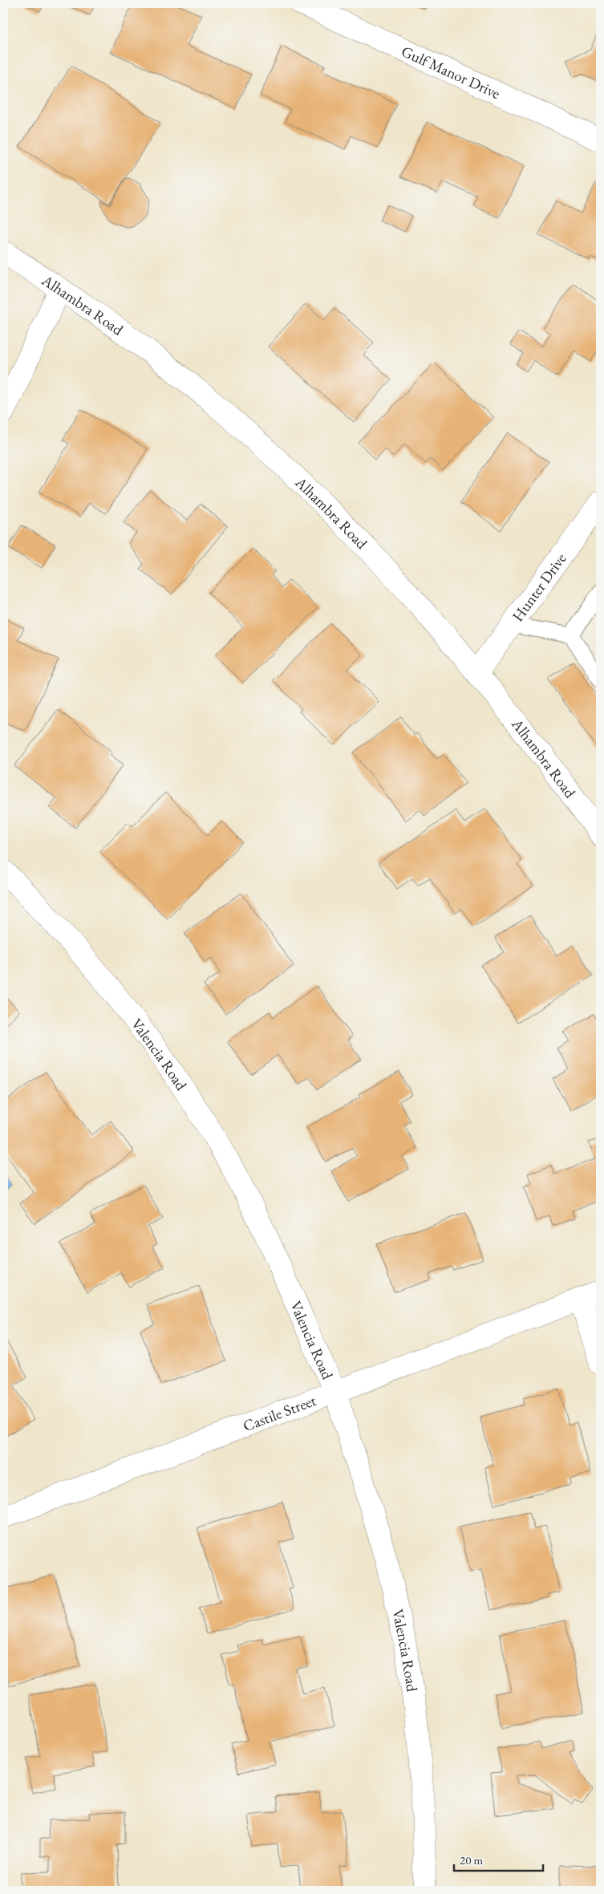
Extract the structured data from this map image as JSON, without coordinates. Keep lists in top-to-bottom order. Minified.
{"streets":{"street":["Gulf Manor Drive","Alhambra Road","Hunter Drive","Valencia Road","Castile Street"]},"crossings":[["Alhambra Road","Hunter Drive"],["Valencia Road","Castile Street"]],"scale_bar":"20 m"}
